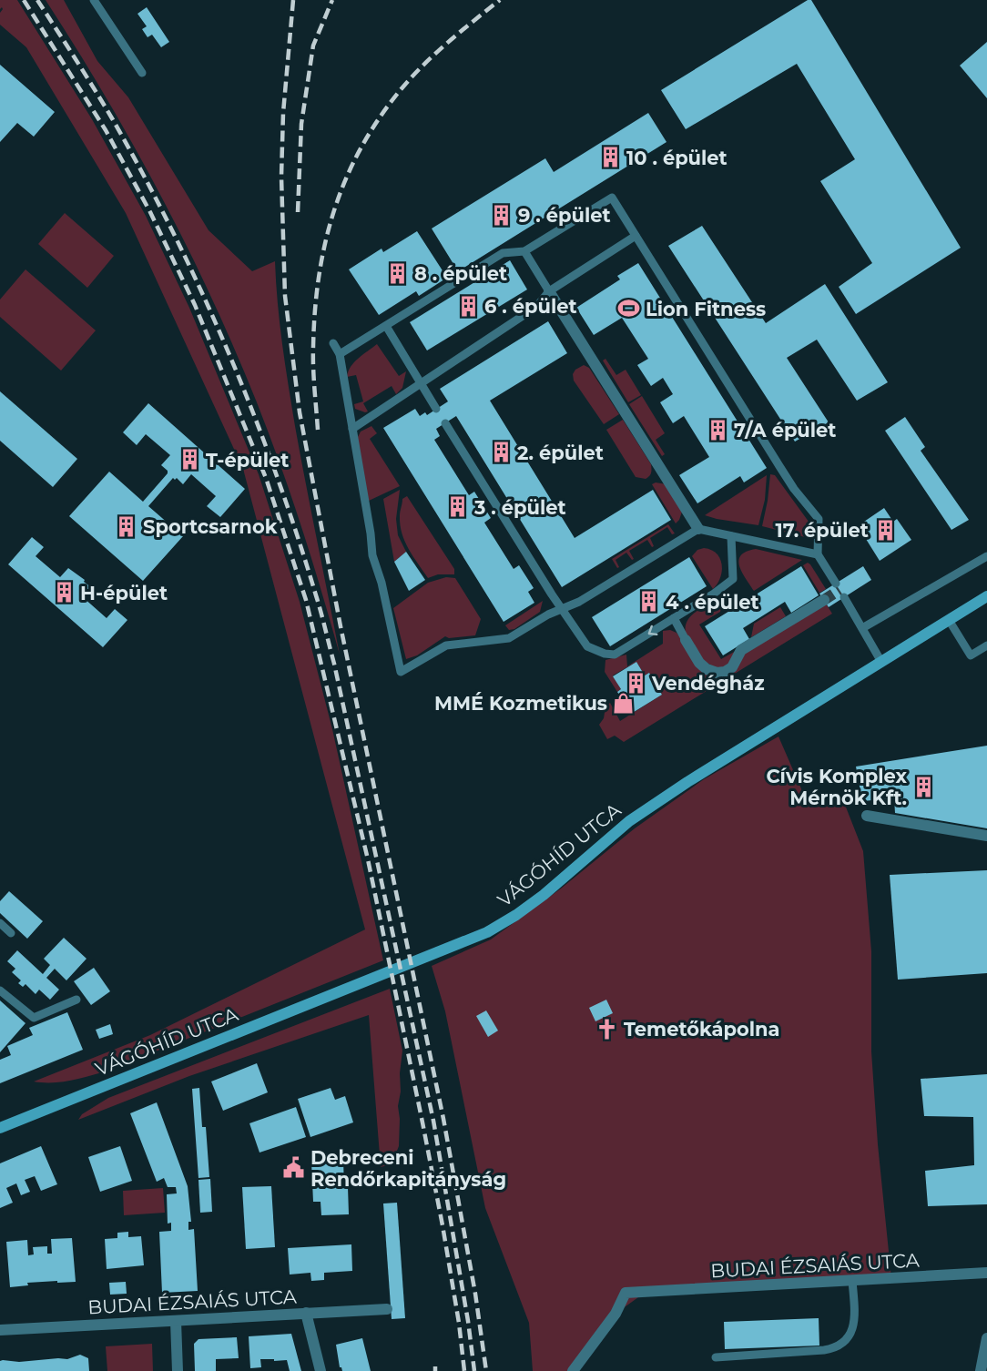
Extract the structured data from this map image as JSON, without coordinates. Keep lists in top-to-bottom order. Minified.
{"streets":{"main road":["VÁGÓHÍD UTCA"],"street":["BUDAI ÉZSAIÁS UTCA"]},"places":{"building":["10 . épület","9 . épület","8 . épület","6 . épület","7/A épület","2. épület","T-épület","3 . épület","Sportcsarnok","17. épület","H-épület","4 . épület","Vendégház","Cívis Komplex Mérnök Kft."],"sports":["Lion Fitness"],"shop":["MMÉ Kozmetikus"],"church":["Temetőkápolna"],"public building":["Debreceni Rendőrkapitányság"]}}
